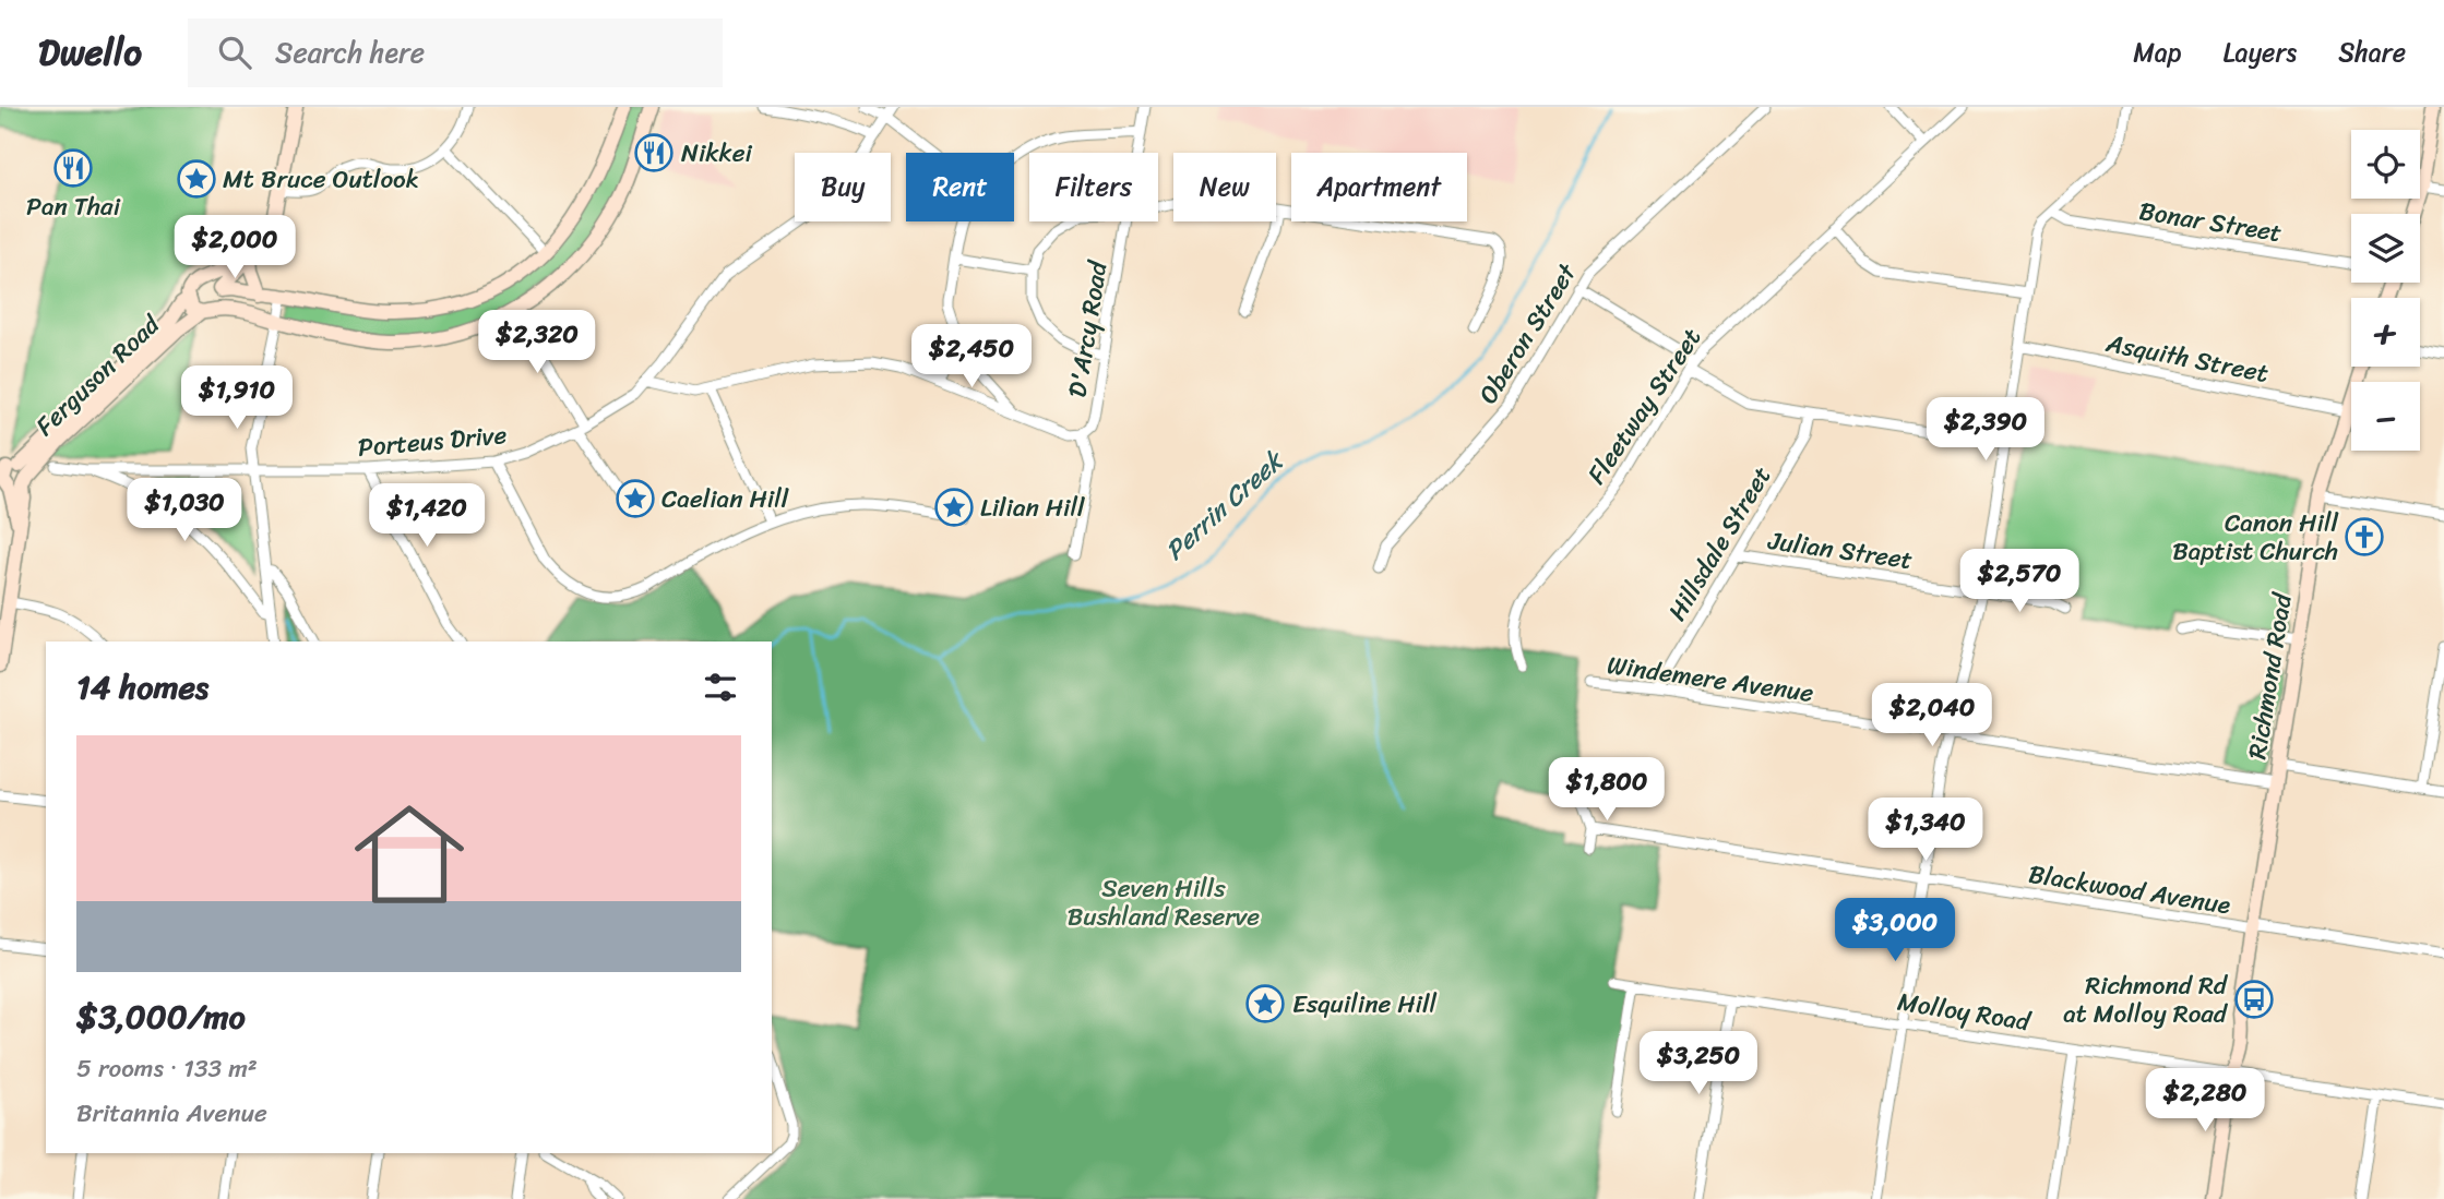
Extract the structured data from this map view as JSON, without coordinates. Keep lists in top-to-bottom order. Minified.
{"streets":{"main road":["Ferguson Road","Richmond Road"],"street":["Bonar Street","D'Arcy Road","Oberon Street","Asquith Street","Fleetway Street","Porteus Drive","Hillsdale Street","Julian Street","Windemere Avenue","Blackwood Avenue","Molloy Road"]},"crossings":[["Asquith Street","Richmond Road"],["Hillsdale Street","Julian Street"],["Hillsdale Street","Windemere Avenue"],["Richmond Road","Windemere Avenue"],["Richmond Road","Blackwood Avenue"],["Richmond Road","Molloy Road"]],"water":["Perrin Creek"],"parks":["Seven Hills Bushland Reserve"],"places":{"restaurant":["Nikkei","Pan Thai"],"place":["Mt Bruce Outlook","Caelian Hill","Lilian Hill","Esquiline Hill"],"church":["Canon Hill Baptist Church"],"bus stop":["Richmond Rd at Molloy Road"]},"page":{"header":"Dwello","search":"Search here","nav":["Map","Layers","Share"],"map_buttons":["+","−"],"chip":["Buy","Rent","Filters","New","Apartment"],"price":["$2,000","$2,320","$2,450","$1,910","$2,390","$1,030","$1,420","$2,570","$2,040","$1,800","$1,340","$3,000","$3,250","$2,280"],"heading":"14 homes","list":[{"name":"$3,000/mo","note":"5 rooms · 133 m² · Britannia Avenue"}]}}
